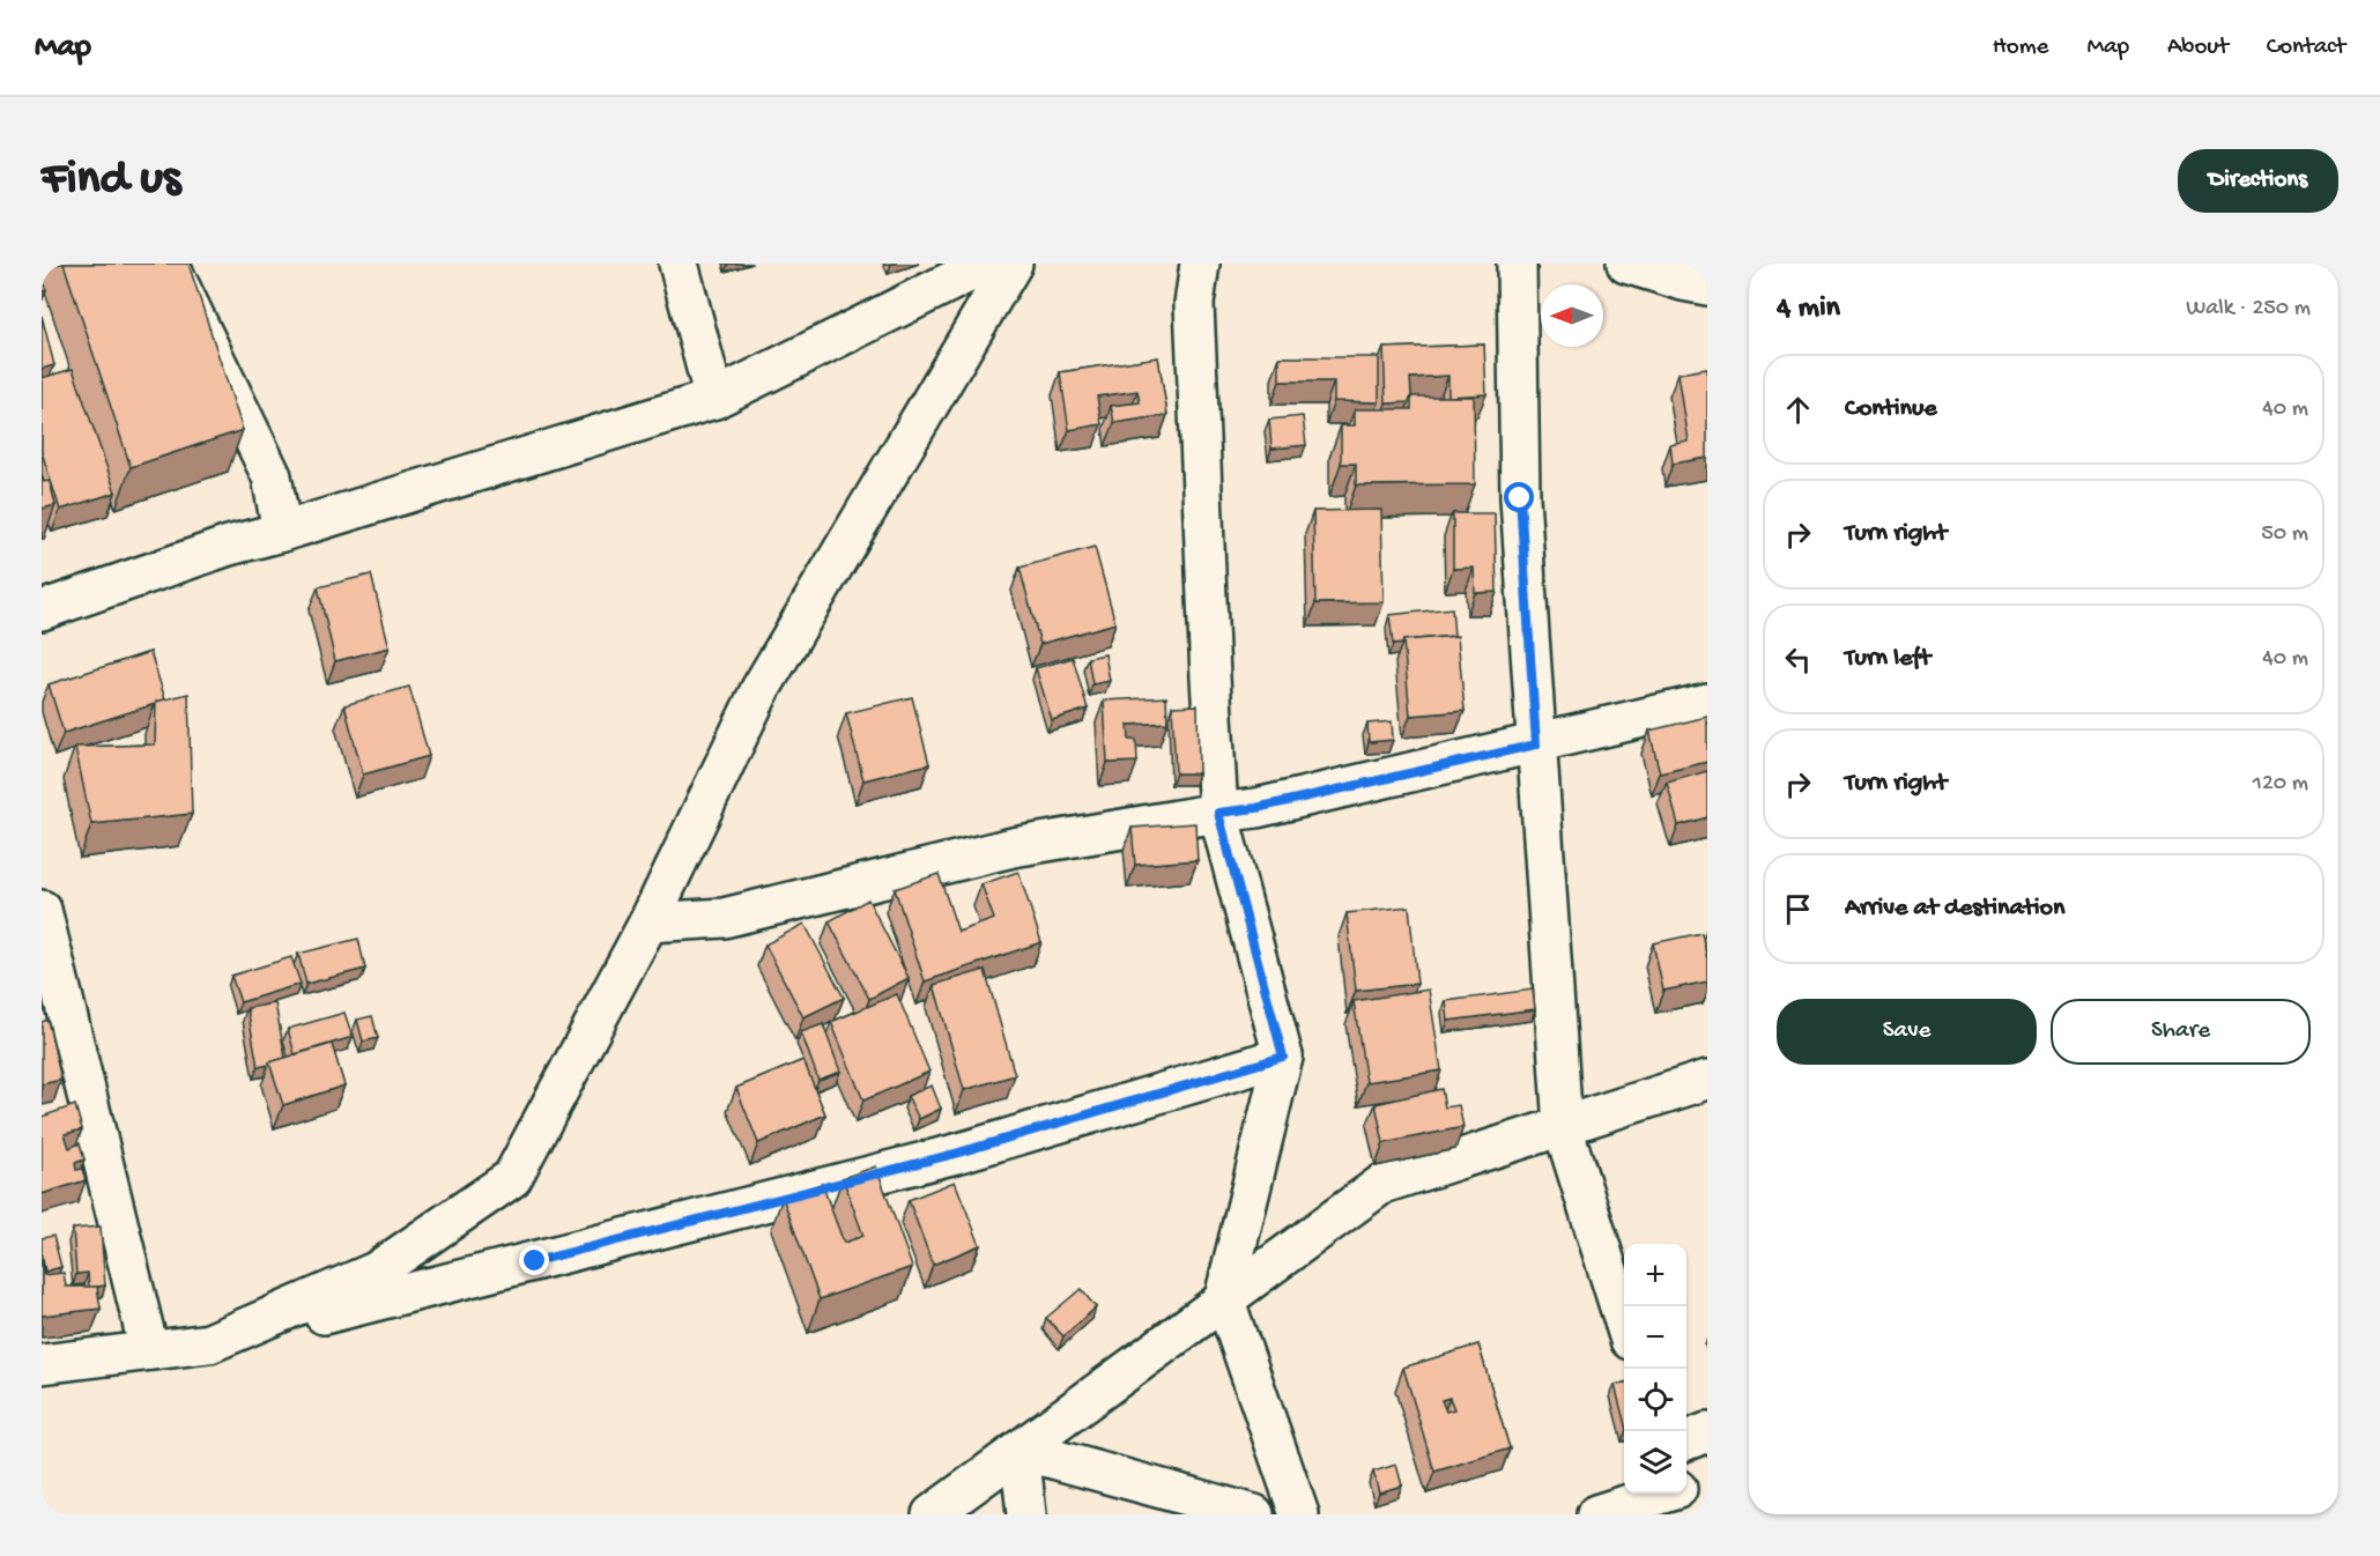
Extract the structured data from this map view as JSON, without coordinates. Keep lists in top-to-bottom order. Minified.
{"north":"left","page":{"header":"Map","nav":["Home","Map","About","Contact"],"buttons":["Directions",["Save","Share"]],"title":"Find us","heading":["4 min","Walk · 250 m"],"list":[["Continue","40 m"],["Turn right","50 m"],["Turn left","40 m"],["Turn right","120 m"],"Arrive at destination"],"map_buttons":["+","−"]}}
